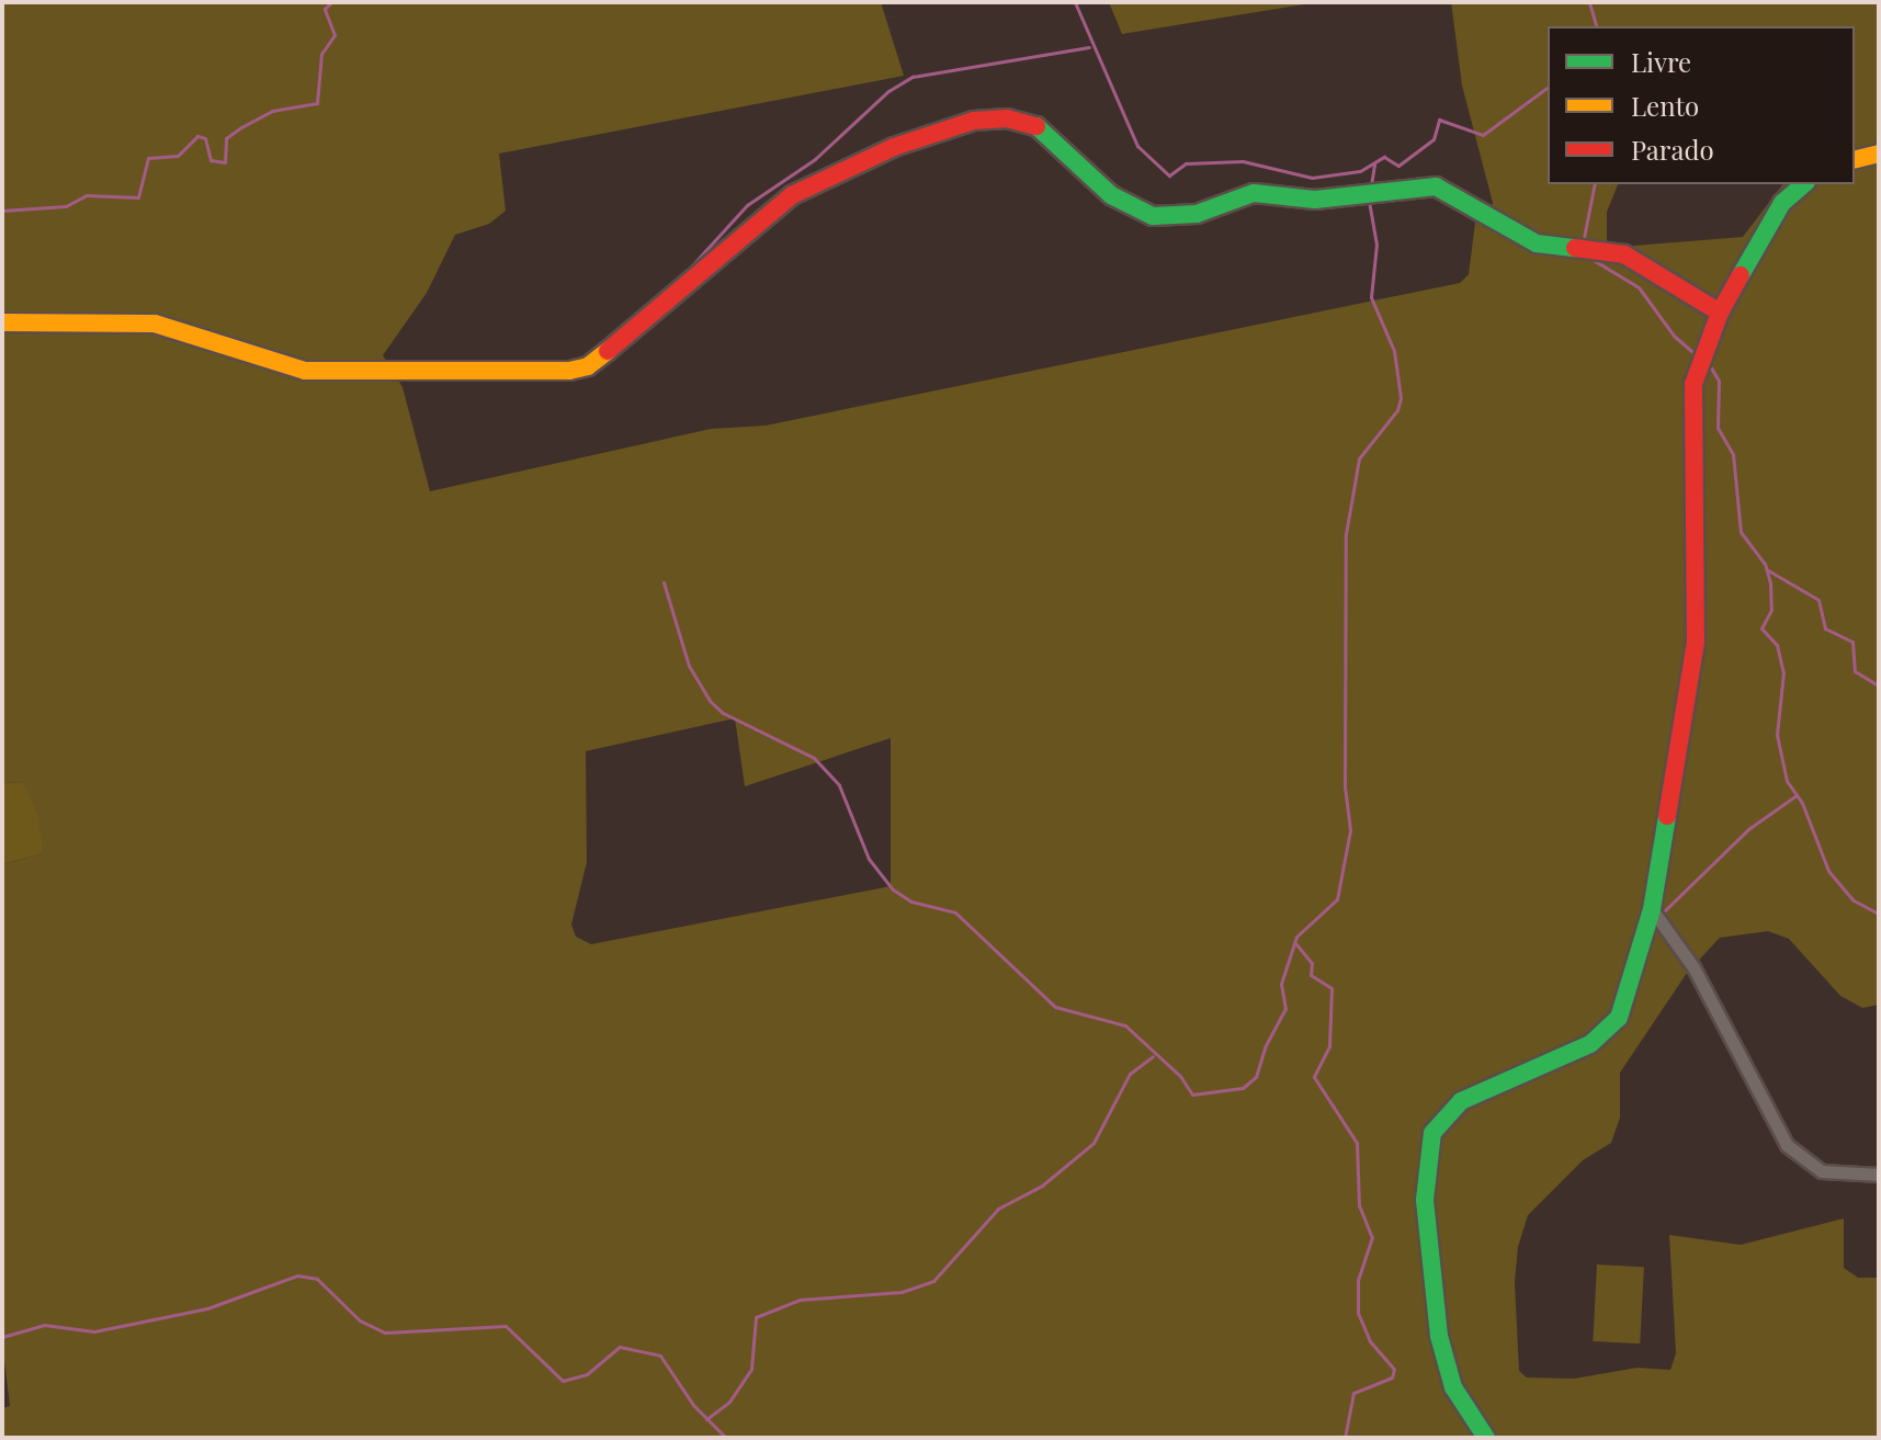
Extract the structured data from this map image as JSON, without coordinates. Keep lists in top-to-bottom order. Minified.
{"legend":["Livre","Lento","Parado"]}
